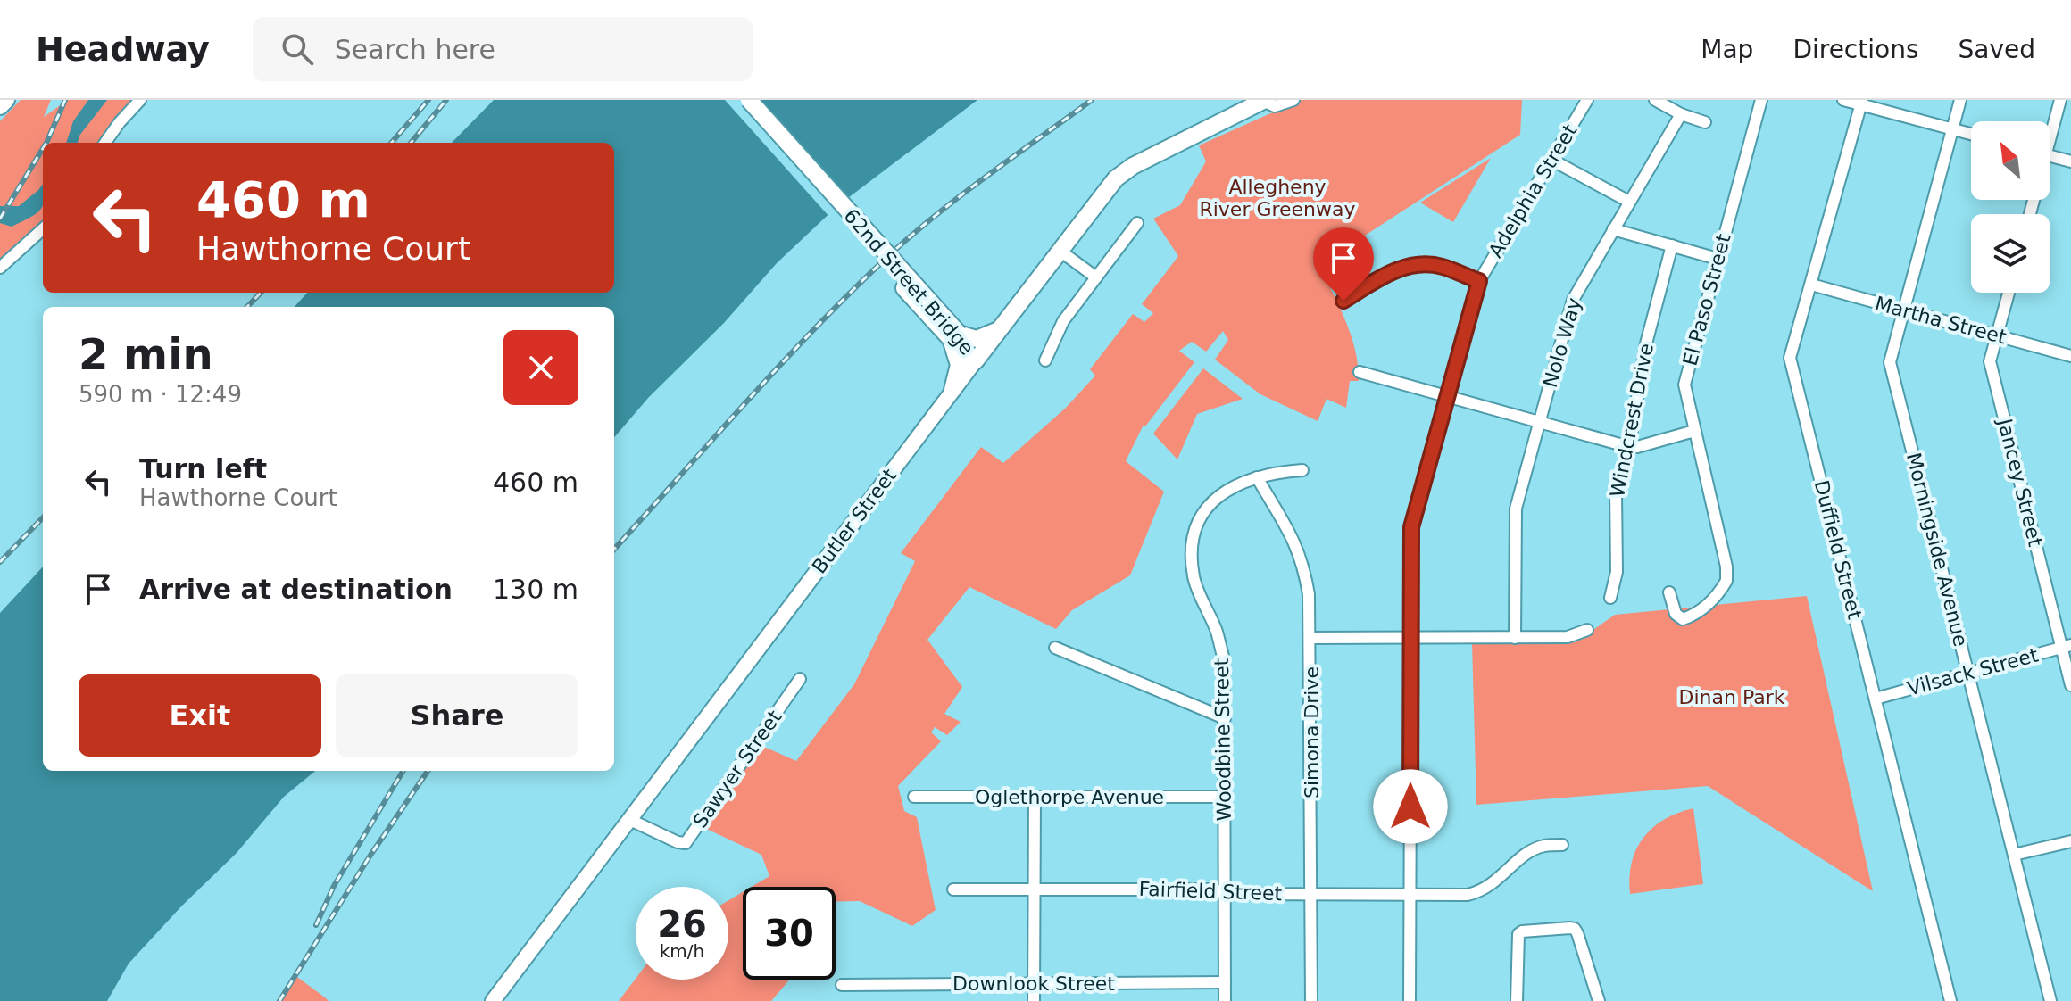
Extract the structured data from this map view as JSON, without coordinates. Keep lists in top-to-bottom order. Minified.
{"streets":{"highway":["62nd Street Bridge","Butler Street"],"street":["Adelphia Street","El Paso Street","Martha Street","Nolo Way","Windcrest Drive","Jancey Street","Duffield Street","Morningside Avenue","Vilsack Street","Simona Drive","Woodbine Street","Sawyer Street","Oglethorpe Avenue","Fairfield Street","Downlook Street"]},"crossings":[["Adelphia Street","Fairfield Street"],["62nd Street Bridge","Butler Street"],["Martha Street","Jancey Street"],["Martha Street","Duffield Street"],["Martha Street","Morningside Avenue"],["Jancey Street","Vilsack Street"],["Butler Street","Sawyer Street"],["Duffield Street","Vilsack Street"],["Morningside Avenue","Vilsack Street"],["Simona Drive","Woodbine Street"],["Simona Drive","Fairfield Street"],["Woodbine Street","Oglethorpe Avenue"],["Woodbine Street","Fairfield Street"],["Woodbine Street","Downlook Street"]],"parks":["Allegheny River Greenway","Dinan Park"],"north":"top left","page":{"header":"Headway","search":"Search here","nav":["Map","Directions","Saved"],"turn":["460 m","Hawthorne Court"],"heading":["2 min","590 m · 12:49"],"list":[{"name":"Turn left","note":"Hawthorne Court","value":"460 m"},{"name":"Arrive at destination","value":"130 m"}],"buttons":["Exit","Share"],"speed":"26 km/h","limit":"30"}}
